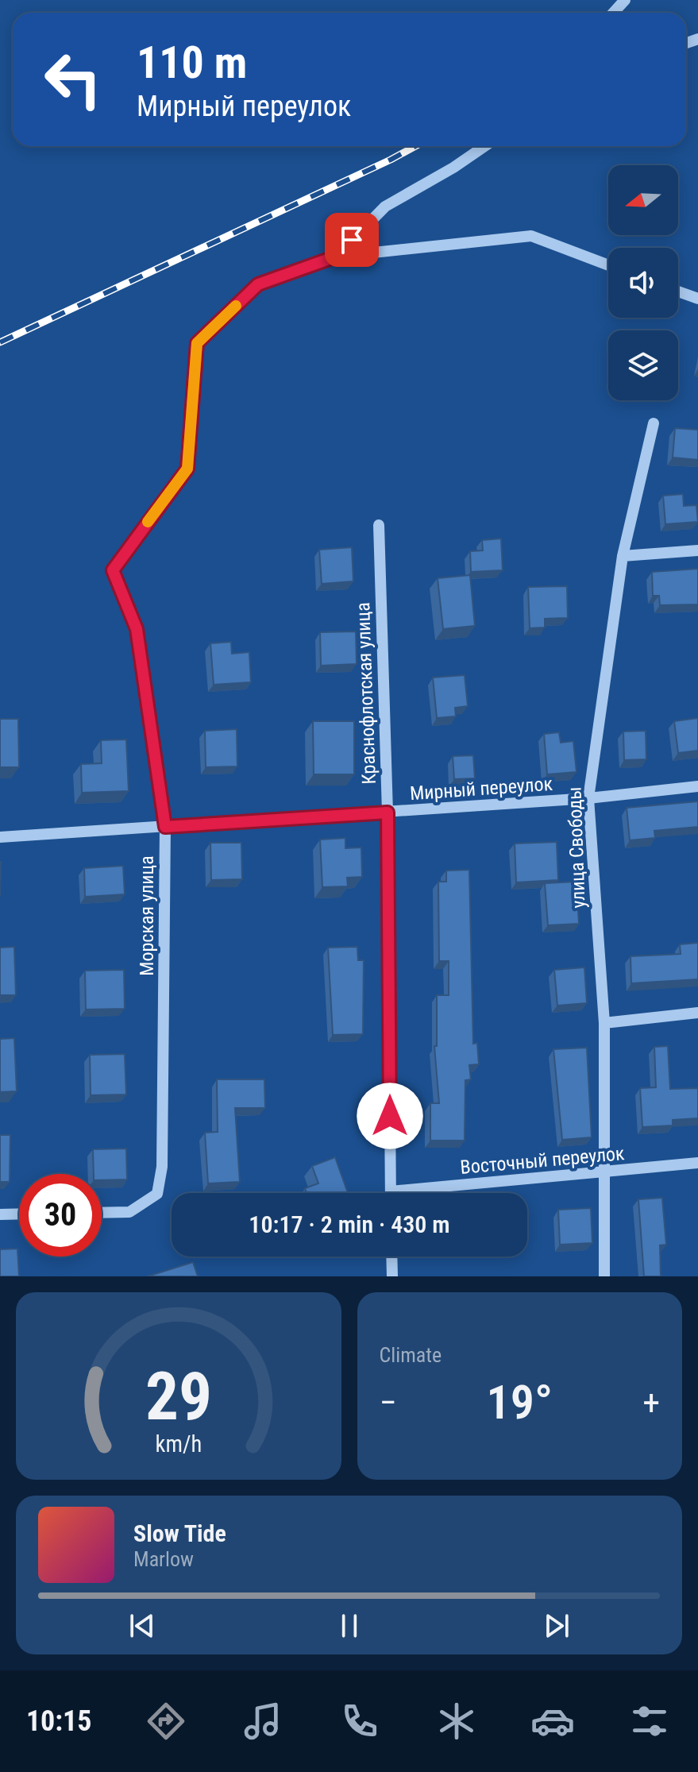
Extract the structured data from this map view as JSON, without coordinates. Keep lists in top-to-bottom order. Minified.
{"streets":{"street":["Краснофлотская улица","Мирный переулок","улица Свободы","Морская улица","Восточный переулок"]},"crossings":[["Краснофлотская улица","Мирный переулок"],["Краснофлотская улица","Восточный переулок"],["Мирный переулок","улица Свободы"],["Мирный переулок","Морская улица"],["улица Свободы","Восточный переулок"]],"north":"left","page":{"turn":["110 m","Мирный переулок"],"limit":"30","trip":"10:17 · 2 min · 430 m","tile":"Climate","heat":["−","19°","+"],"song":["Slow Tide","Marlow"],"tabs":"10:15","gauge":["29","km/h"]}}
